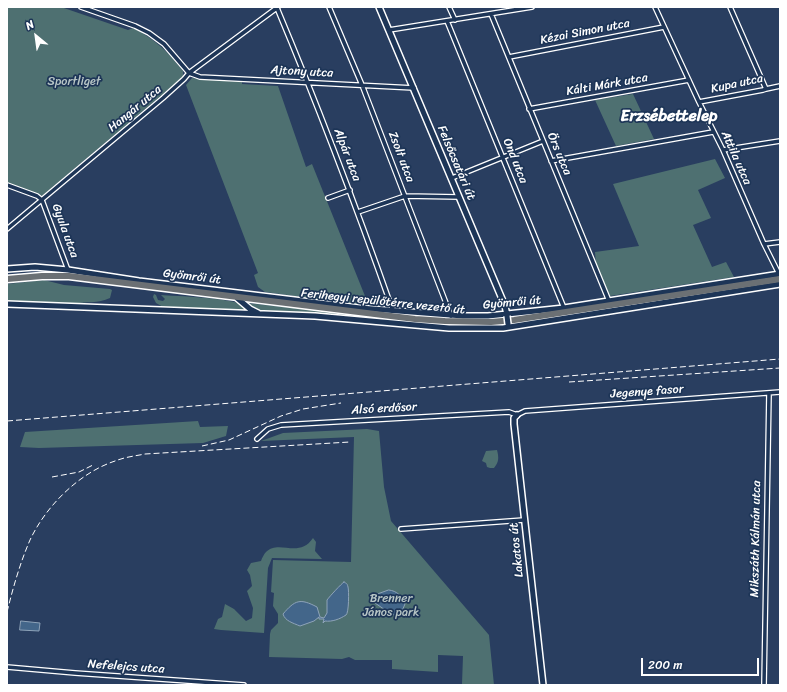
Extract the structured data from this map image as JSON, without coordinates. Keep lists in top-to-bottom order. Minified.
{"streets":{"main road":["Ferihegyi repülőtérre vezető út"],"street":["Kézai Simon utca","Ajtony utca","Kupa utca","Kálti Márk utca","Hangár utca","Örs utca","Alpár utca","Zsolt utca","Attila utca","Ond utca","Felsőcsatári út","Gyula utca","Gyömrői út","Jegenye fasor","Alsó erdősor","Mikszáth Kálmán utca","Lakatos út","Nefelejcs utca"]},"crossings":[["Kézai Simon utca","Örs utca"],["Kézai Simon utca","Attila utca"],["Ajtony utca","Hangár utca"],["Ajtony utca","Alpár utca"],["Ajtony utca","Zsolt utca"],["Ajtony utca","Felsőcsatári út"],["Kupa utca","Attila utca"],["Kálti Márk utca","Örs utca"],["Kálti Márk utca","Attila utca"],["Hangár utca","Alpár utca"],["Hangár utca","Gyula utca"],["Örs utca","Gyömrői út"],["Alpár utca","Gyömrői út"],["Zsolt utca","Gyömrői út"],["Attila utca","Gyömrői út"],["Attila utca","Ferihegyi repülőtérre vezető út"],["Ond utca","Gyömrői út"],["Felsőcsatári út","Gyömrői út"],["Gyula utca","Gyömrői út"],["Gyömrői út","Ferihegyi repülőtérre vezető út"],["Jegenye fasor","Alsó erdősor"],["Jegenye fasor","Mikszáth Kálmán utca"],["Jegenye fasor","Lakatos út"],["Alsó erdősor","Lakatos út"]],"districts":["Erzsébettelep"],"parks":["Sportliget","Brenner János park"],"scale_bar":"200 m","north":"top left"}
